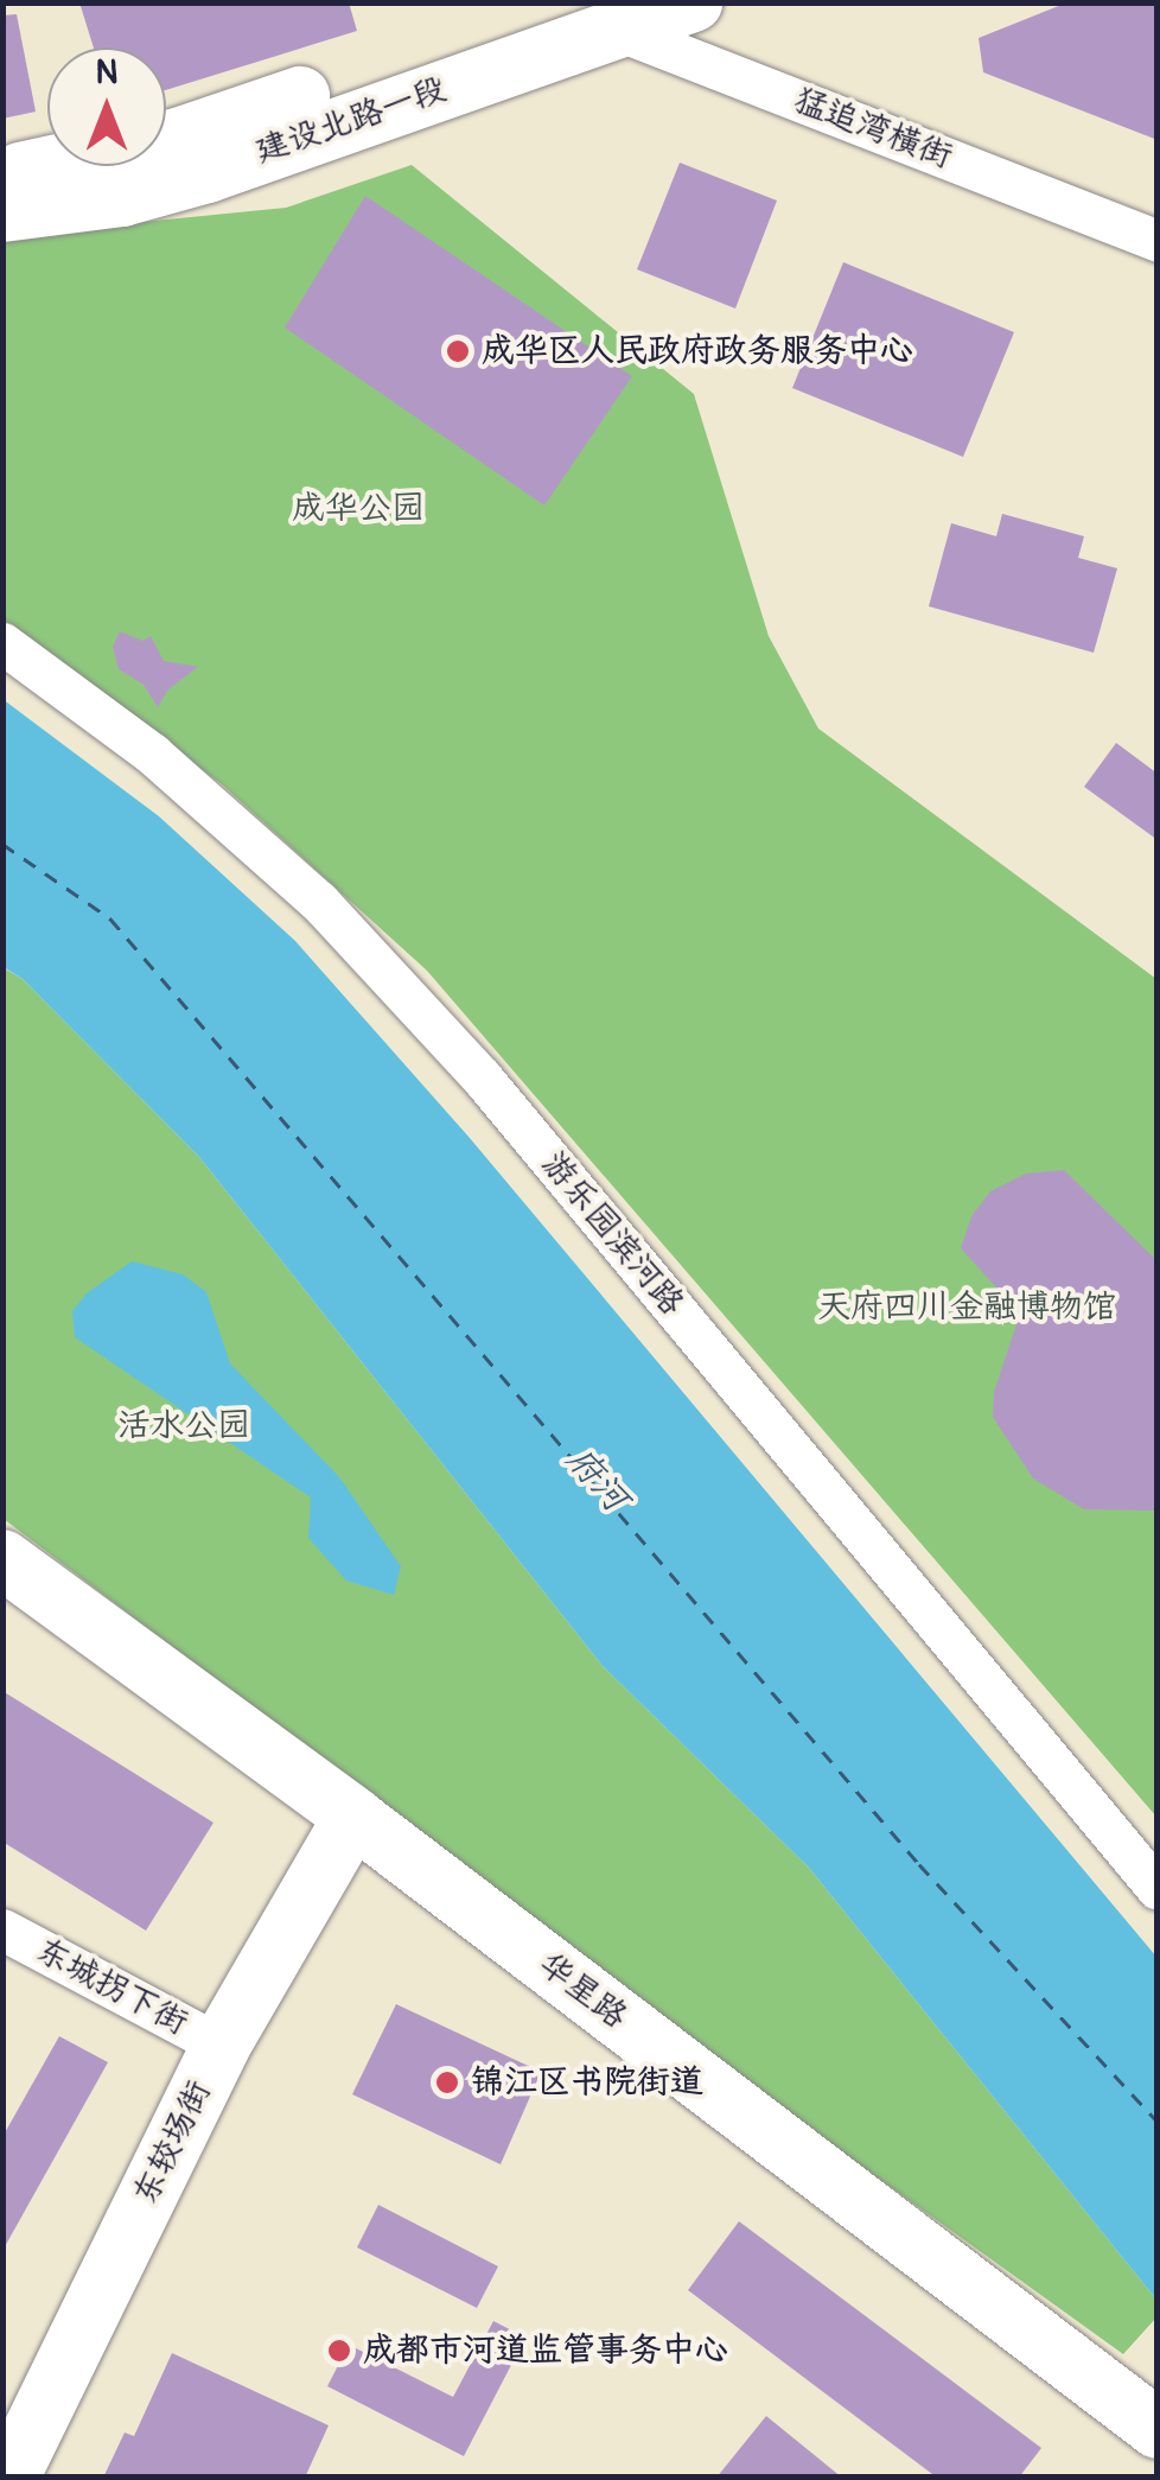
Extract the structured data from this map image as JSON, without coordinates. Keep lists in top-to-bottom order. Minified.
{"streets":{"street":["建设北路一段","猛追湾横街","游乐园滨河路","东城拐下街","华星路","东较场街"]},"crossings":[["建设北路一段","猛追湾横街"],["东城拐下街","东较场街"],["华星路","东较场街"]],"water":["府河"],"parks":["成华公园","天府四川金融博物馆","活水公园"],"places":["成华区人民政府政务服务中心","锦江区书院街道","成都市河道监管事务中心"],"north":"top"}
